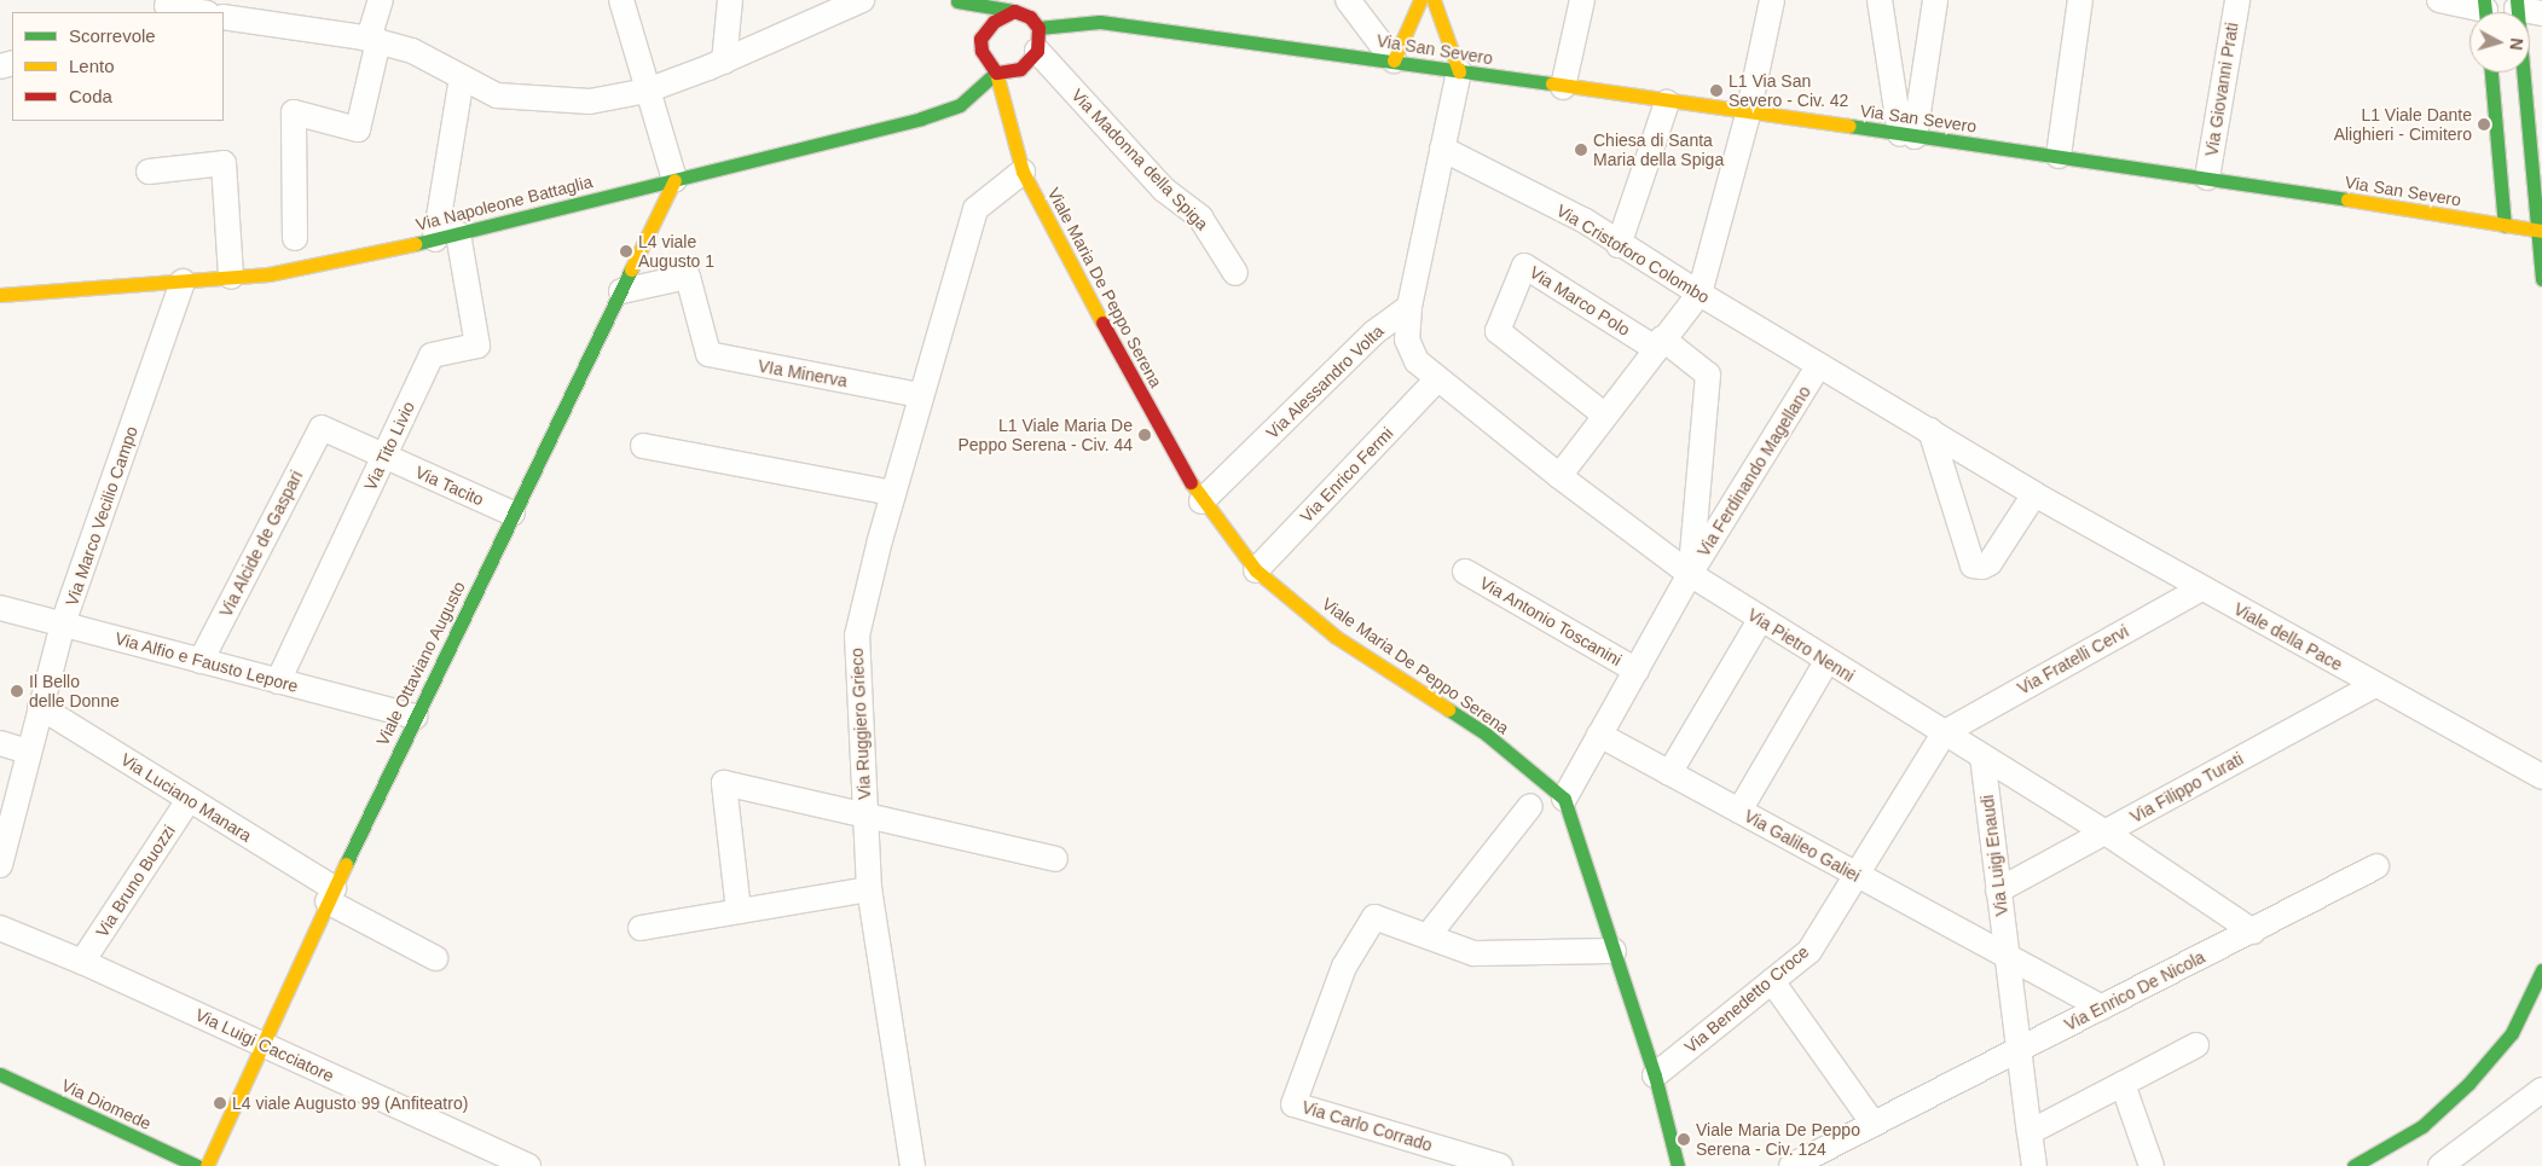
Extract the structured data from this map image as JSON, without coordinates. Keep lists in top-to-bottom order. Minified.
{"streets":{"street":["Via San Severo","Via Giovanni Prati","Via Madonna della Spiga","Via Napoleone Battaglia","Via Cristoforo Colombo","Viale Maria De Peppo Serena","Via Marco Polo","VIa Minerva","Via Alessandro Volta","Via Tito Livio","Via Ferdinando Magellano","Via Enrico Fermi","Via Tacito","Via Marco Vecilio Campo","Via Alcide de Gaspari","Via Antonio Toscanini","Viale della Pace","Via Pietro Nenni","Via Fratelli Cervi","Via Alfio e Fausto Lepore","Viale Ottaviano Augusto","Via Ruggiero Grieco","Via Filippo Turati","Via Luciano Manara","Via Galileo Galiei","Via Luigi Enaudi","Via Bruno Buozzi","Via Enrico De Nicola","Via Benedetto Croce","Via Luigi Cacciatore","Via Diomede","Via Carlo Corrado"]},"crossings":[["Via San Severo","Via Giovanni Prati"],["Via San Severo","Via Madonna della Spiga"],["Via San Severo","Via Napoleone Battaglia"],["Via San Severo","Viale Maria De Peppo Serena"],["Via Madonna della Spiga","Via Napoleone Battaglia"],["Via Madonna della Spiga","Viale Maria De Peppo Serena"],["Via Napoleone Battaglia","Viale Maria De Peppo Serena"],["Via Napoleone Battaglia","Via Tito Livio"],["Via Napoleone Battaglia","Via Marco Vecilio Campo"],["Via Napoleone Battaglia","Viale Ottaviano Augusto"],["Via Cristoforo Colombo","Via Ferdinando Magellano"],["Via Cristoforo Colombo","Viale della Pace"],["Viale Maria De Peppo Serena","Via Alessandro Volta"],["Viale Maria De Peppo Serena","Via Enrico Fermi"],["Viale Maria De Peppo Serena","Via Antonio Toscanini"],["Viale Maria De Peppo Serena","Via Ruggiero Grieco"],["Via Marco Polo","Via Ferdinando Magellano"],["VIa Minerva","Viale Ottaviano Augusto"],["VIa Minerva","Via Ruggiero Grieco"],["Via Alessandro Volta","Via Pietro Nenni"],["Via Tito Livio","Via Tacito"],["Via Tito Livio","Via Alfio e Fausto Lepore"],["Via Ferdinando Magellano","Via Antonio Toscanini"],["Via Ferdinando Magellano","Viale della Pace"],["Via Ferdinando Magellano","Via Pietro Nenni"],["Via Enrico Fermi","Via Pietro Nenni"],["Via Tacito","Via Alcide de Gaspari"],["Via Tacito","Viale Ottaviano Augusto"],["Via Marco Vecilio Campo","Via Alfio e Fausto Lepore"],["Via Marco Vecilio Campo","Via Luciano Manara"],["Via Alcide de Gaspari","Via Alfio e Fausto Lepore"],["Via Antonio Toscanini","Via Pietro Nenni"],["Via Antonio Toscanini","Via Galileo Galiei"],["Viale della Pace","Via Fratelli Cervi"],["Viale della Pace","Via Filippo Turati"],["Via Pietro Nenni","Via Fratelli Cervi"],["Via Pietro Nenni","Via Filippo Turati"],["Via Pietro Nenni","Via Luigi Enaudi"],["Via Pietro Nenni","Via Enrico De Nicola"],["Via Pietro Nenni","Via Benedetto Croce"],["Via Fratelli Cervi","Via Benedetto Croce"],["Via Alfio e Fausto Lepore","Viale Ottaviano Augusto"],["Viale Ottaviano Augusto","Via Luciano Manara"],["Viale Ottaviano Augusto","Via Luigi Cacciatore"],["Via Filippo Turati","Via Luigi Enaudi"],["Via Luciano Manara","Via Bruno Buozzi"],["Via Galileo Galiei","Via Luigi Enaudi"],["Via Galileo Galiei","Via Enrico De Nicola"],["Via Galileo Galiei","Via Benedetto Croce"],["Via Luigi Enaudi","Via Enrico De Nicola"],["Via Bruno Buozzi","Via Luigi Cacciatore"]],"places":["L1 Via San Severo - Civ. 42","L1 Viale Dante Alighieri - Cimitero","Chiesa di Santa Maria della Spiga","L4 viale Augusto 1","L1 Viale Maria De Peppo Serena - Civ. 44","Il Bello delle Donne","L4 viale Augusto 99 (Anfiteatro)","Viale Maria De Peppo Serena - Civ. 124"],"legend":["Scorrevole","Lento","Coda"],"north":"right"}
